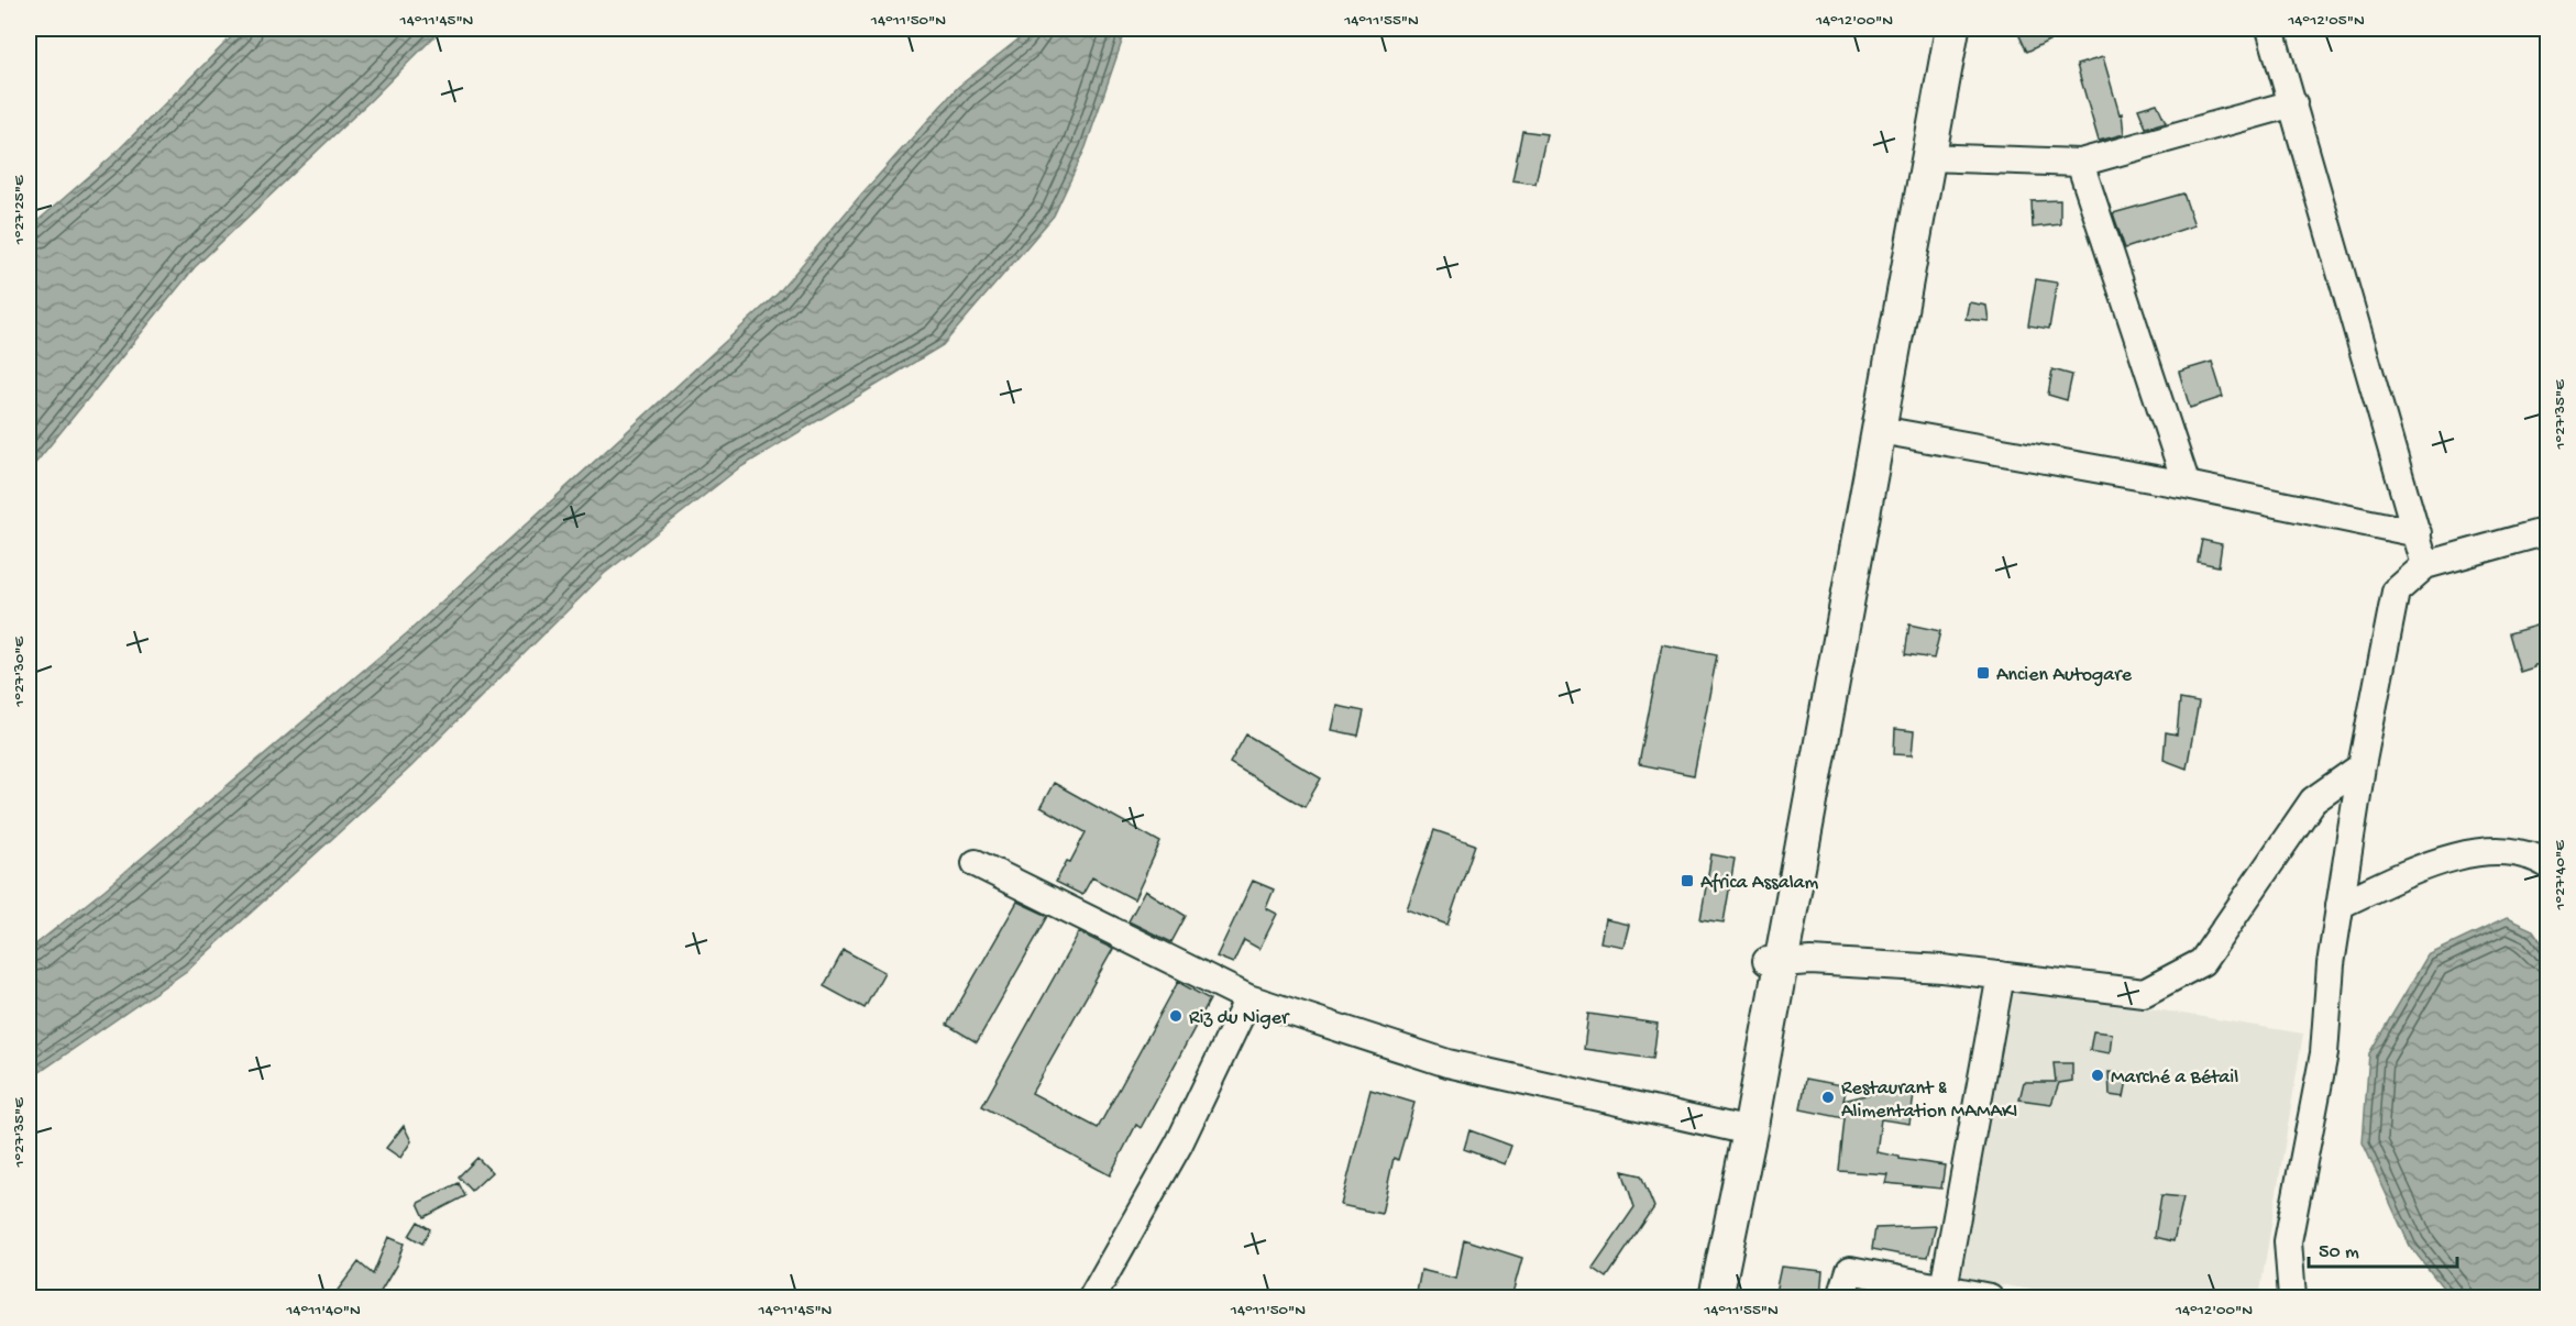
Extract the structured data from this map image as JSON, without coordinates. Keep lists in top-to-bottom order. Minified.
{"places":{"transit":["Ancien Autogare","Africa Assalam"],"other":["Riz du Niger","Marché a Bétail","Restaurant & Alimentation MAMAKI"]},"scale_bar":"50 m","coordinates":["14°11'45\"N","14°11'50\"N","14°11'55\"N","14°12'00\"N","14°12'05\"N","1°27'25\"E","1°27'35\"E","1°27'30\"E","1°27'40\"E","14°11'40\"N"]}
